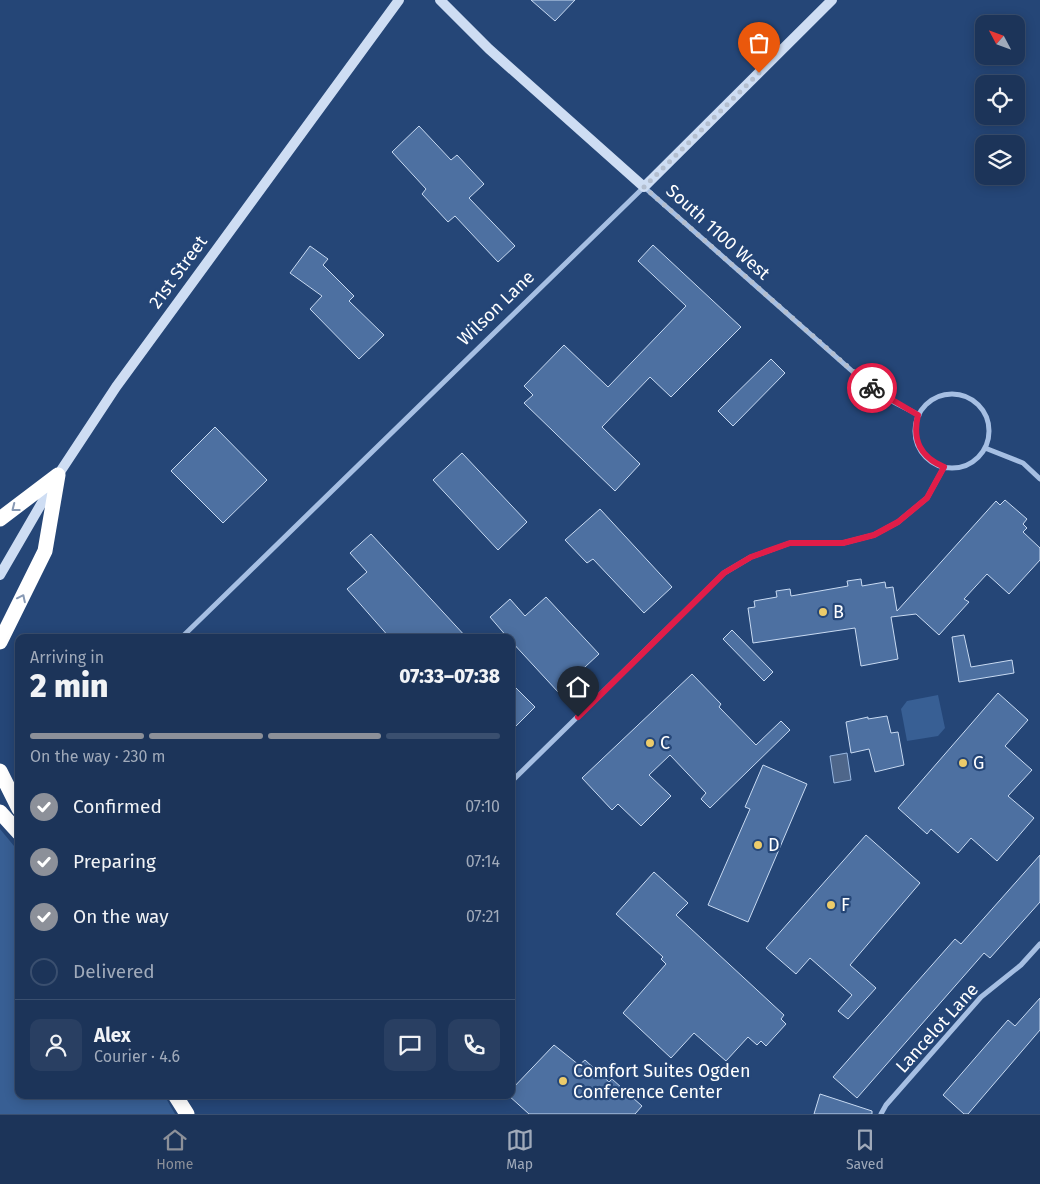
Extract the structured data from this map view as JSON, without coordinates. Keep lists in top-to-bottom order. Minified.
{"streets":{"main road":["South 1100 West","21st Street","Wilson Lane"],"street":["Lancelot Lane"]},"crossings":[["South 1100 West","Wilson Lane"]],"places":["B","C","G","D","F","Comfort Suites Ogden Conference Center"],"north":"top left","page":{"heading":["2 min","Arriving in","07:33–07:38"],"panel":["Alex","Courier · 4.6"],"bar":"On the way · 230 m","list":[["Confirmed","07:10"],["Preparing","07:14"],["On the way","07:21"],"Delivered"],"tabs":["Home","Map","Saved"]}}
